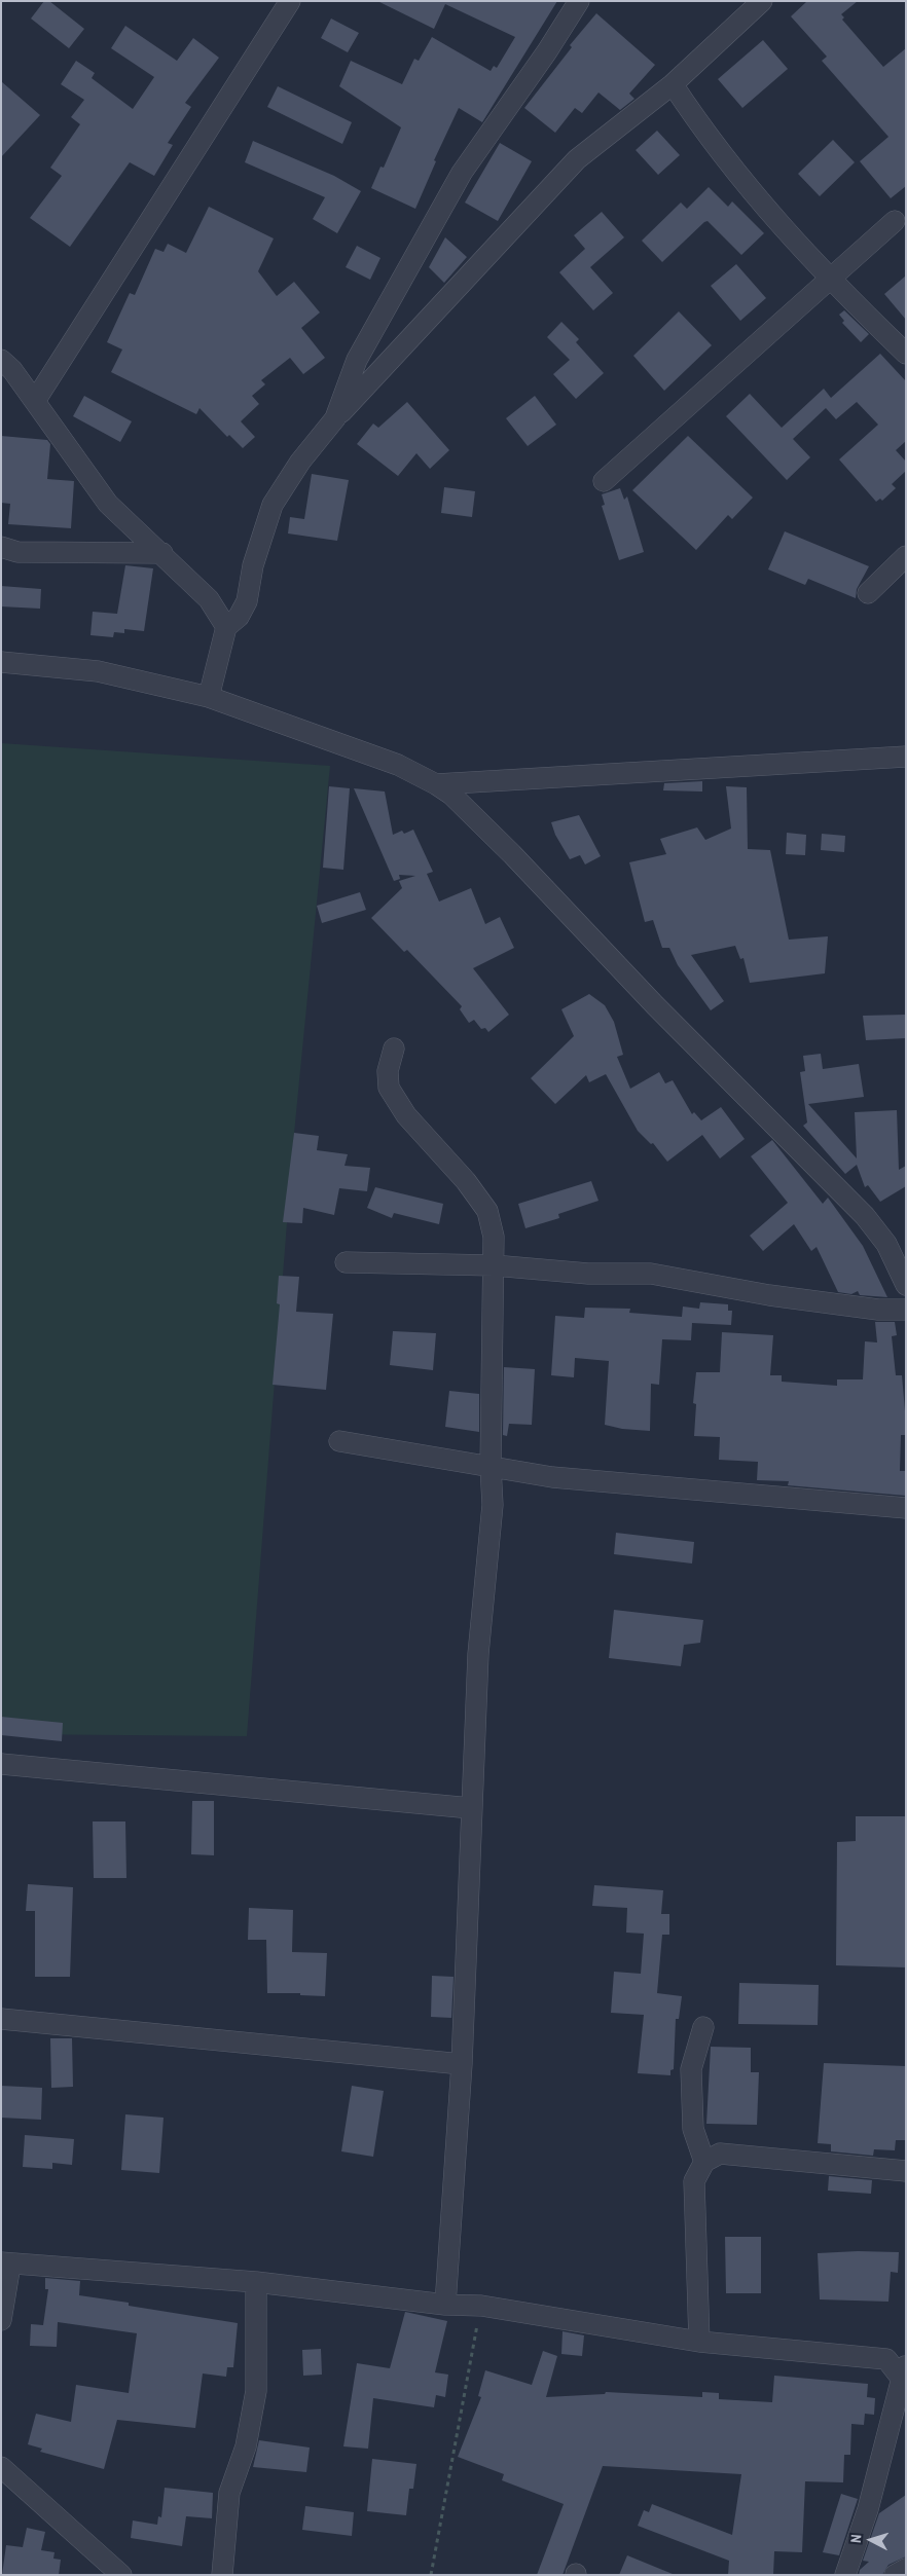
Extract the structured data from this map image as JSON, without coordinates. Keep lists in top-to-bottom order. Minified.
{"north":"left"}
